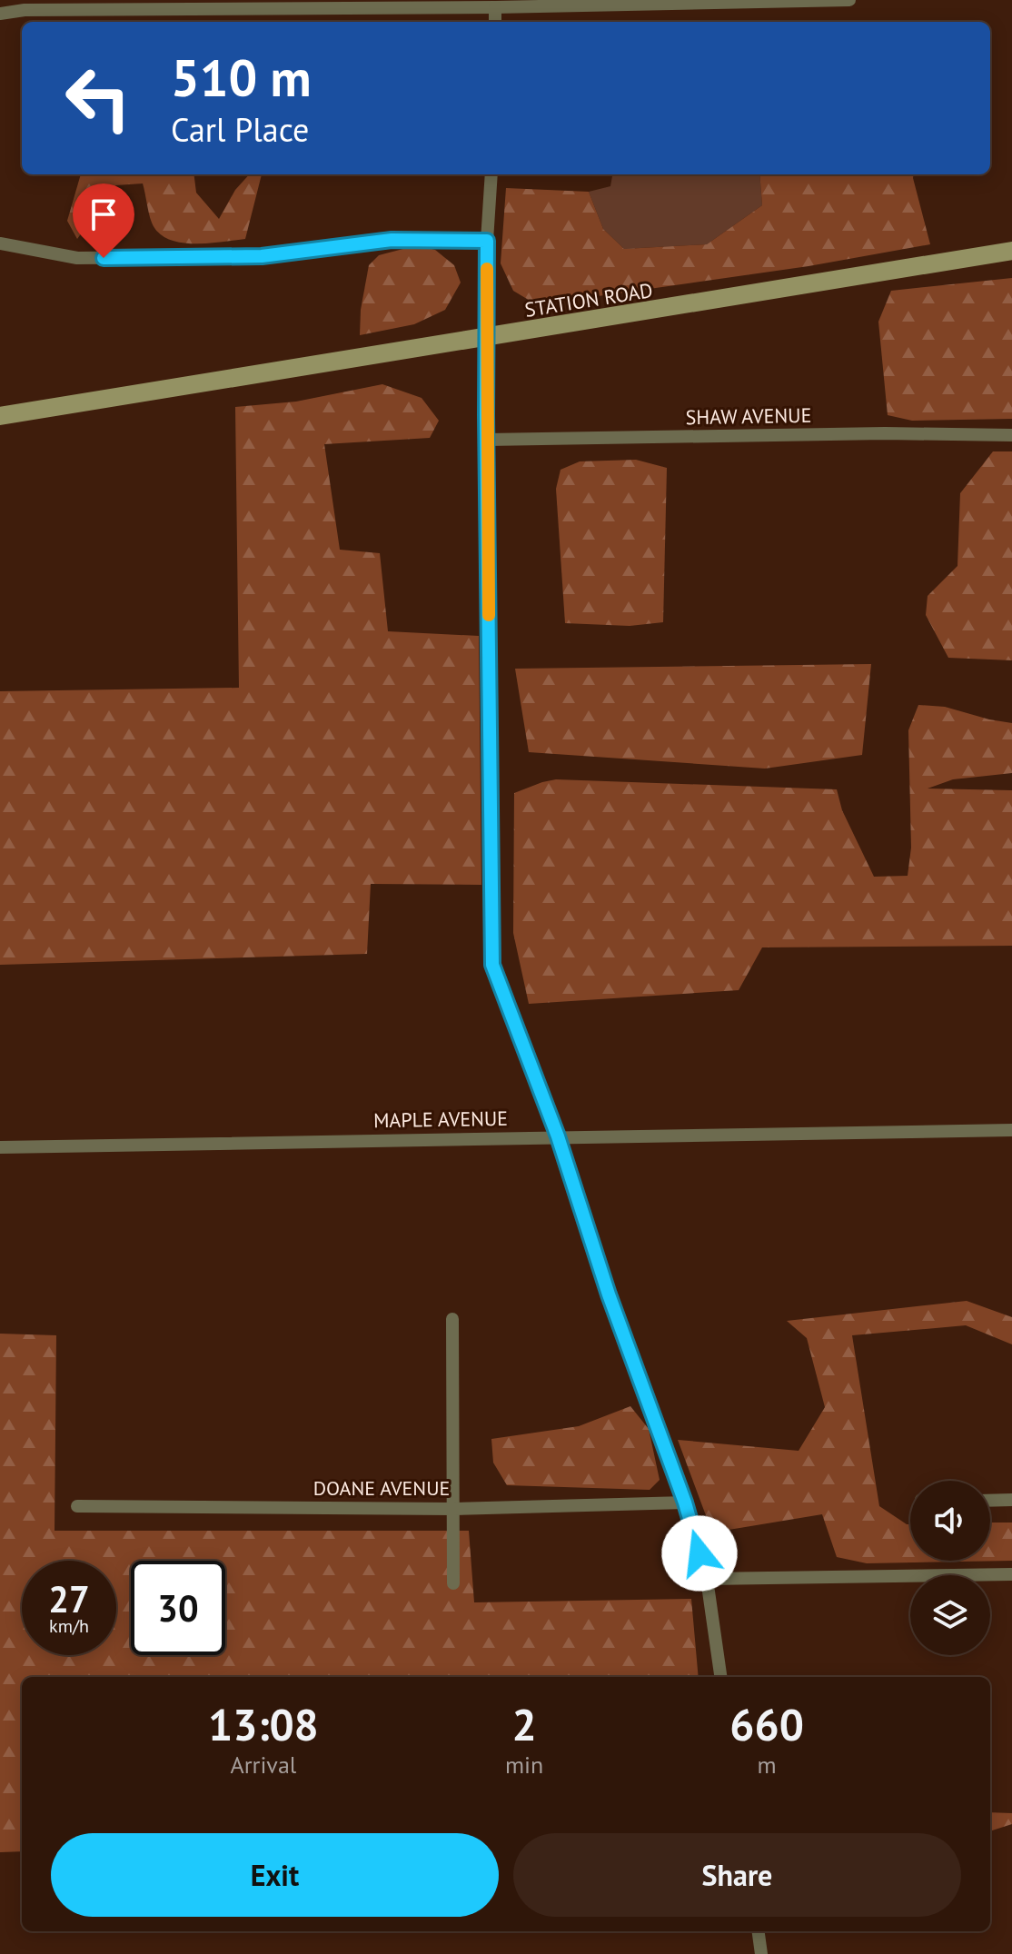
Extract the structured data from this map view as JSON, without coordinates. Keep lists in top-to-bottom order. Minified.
{"streets":{"main road":["STATION ROAD"],"street":["SHAW AVENUE","MAPLE AVENUE","DOANE AVENUE"]},"page":{"turn":["510 m","Carl Place"],"speed":"27 km/h","limit":"30","eta":["13:08","Arrival","2","min","660","m"],"buttons":["Exit","Share"]}}
